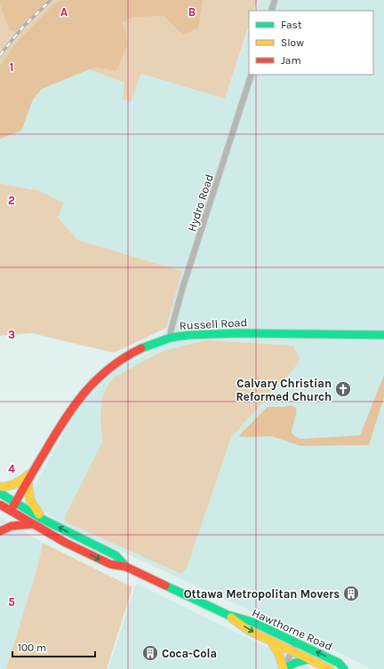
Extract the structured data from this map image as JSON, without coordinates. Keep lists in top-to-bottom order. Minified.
{"streets":{"main road":["Russell Road","Hawthorne Road"],"street":["Hydro Road"]},"crossings":[["Hydro Road","Russell Road"],["Russell Road","Hawthorne Road"]],"places":{"church":["Calvary Christian Reformed Church"],"building":["Ottawa Metropolitan Movers","Coca-Cola"]},"legend":["Fast","Slow","Jam"],"scale_bar":"100 m","grid":{"columns":["A","B"],"rows":["1","2","3","4","5"]}}
